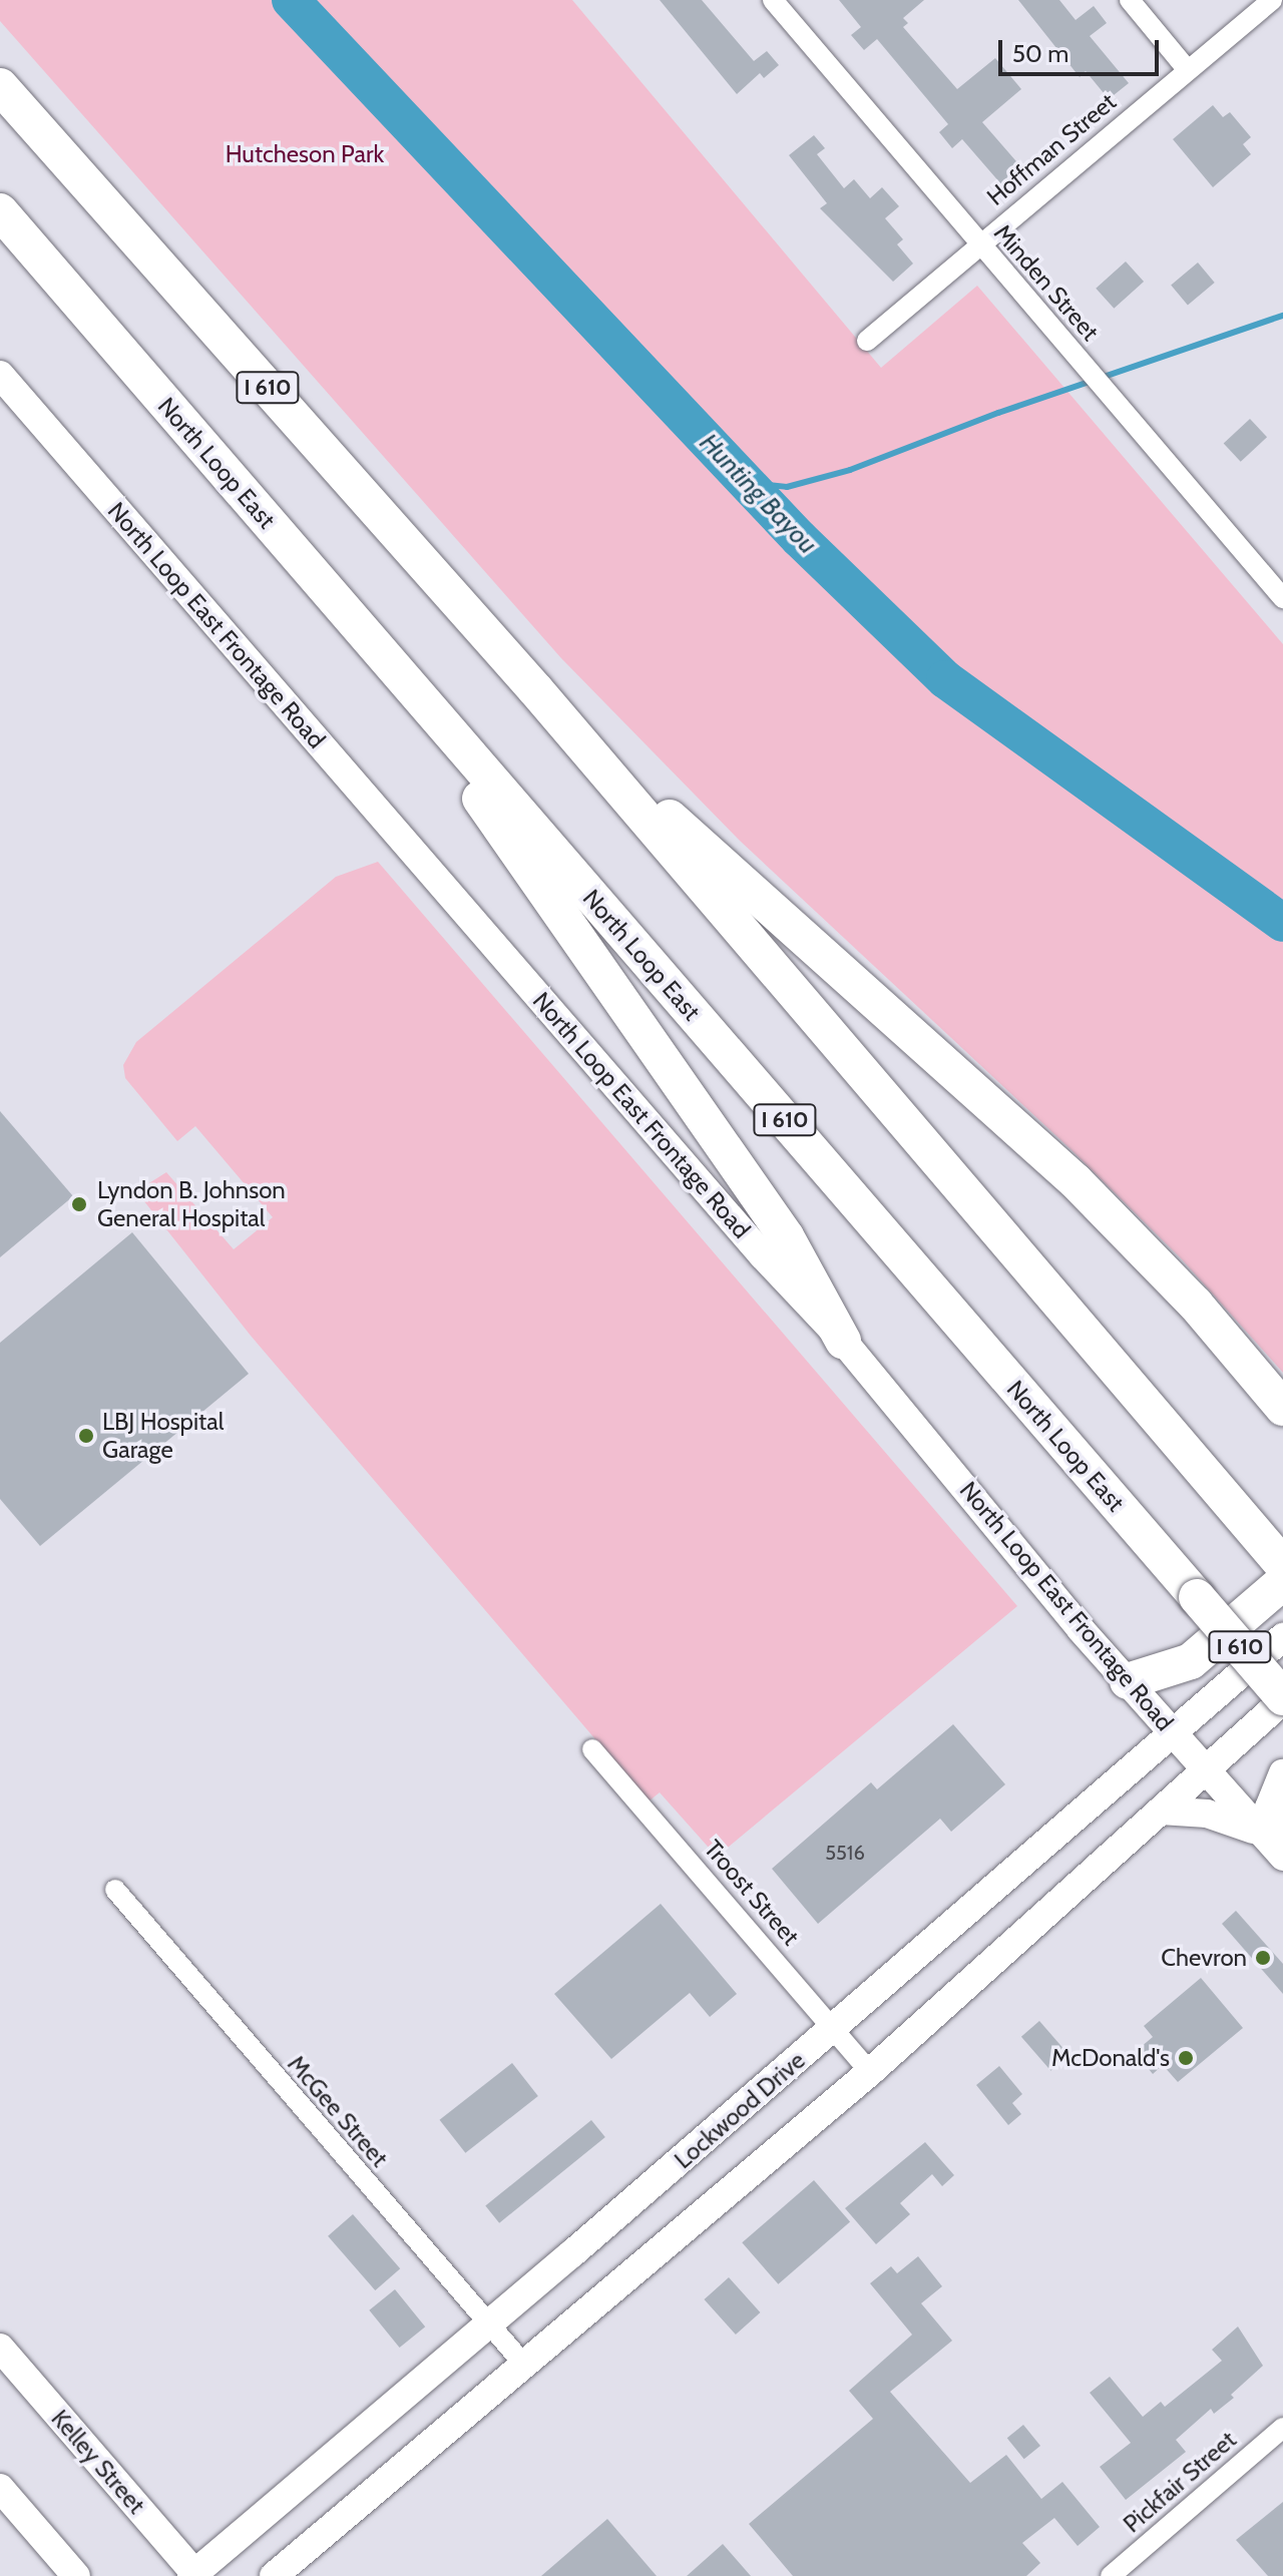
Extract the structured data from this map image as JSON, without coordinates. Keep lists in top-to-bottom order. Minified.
{"streets":{"highway":["I 610","North Loop East"],"main road":["North Loop East Frontage Road","Lockwood Drive","Kelley Street"],"street":["Hoffman Street","Minden Street","Troost Street","McGee Street","Pickfair Street"]},"crossings":[["Hoffman Street","Minden Street"],["North Loop East Frontage Road","Lockwood Drive"],["Troost Street","Lockwood Drive"],["Lockwood Drive","McGee Street"],["Lockwood Drive","Kelley Street"]],"water":["Hunting Bayou"],"parks":["Hutcheson Park"],"places":["Lyndon B. Johnson General Hospital","LBJ Hospital Garage","Chevron","McDonald's"],"house_numbers":["5516"],"scale_bar":"50 m"}
